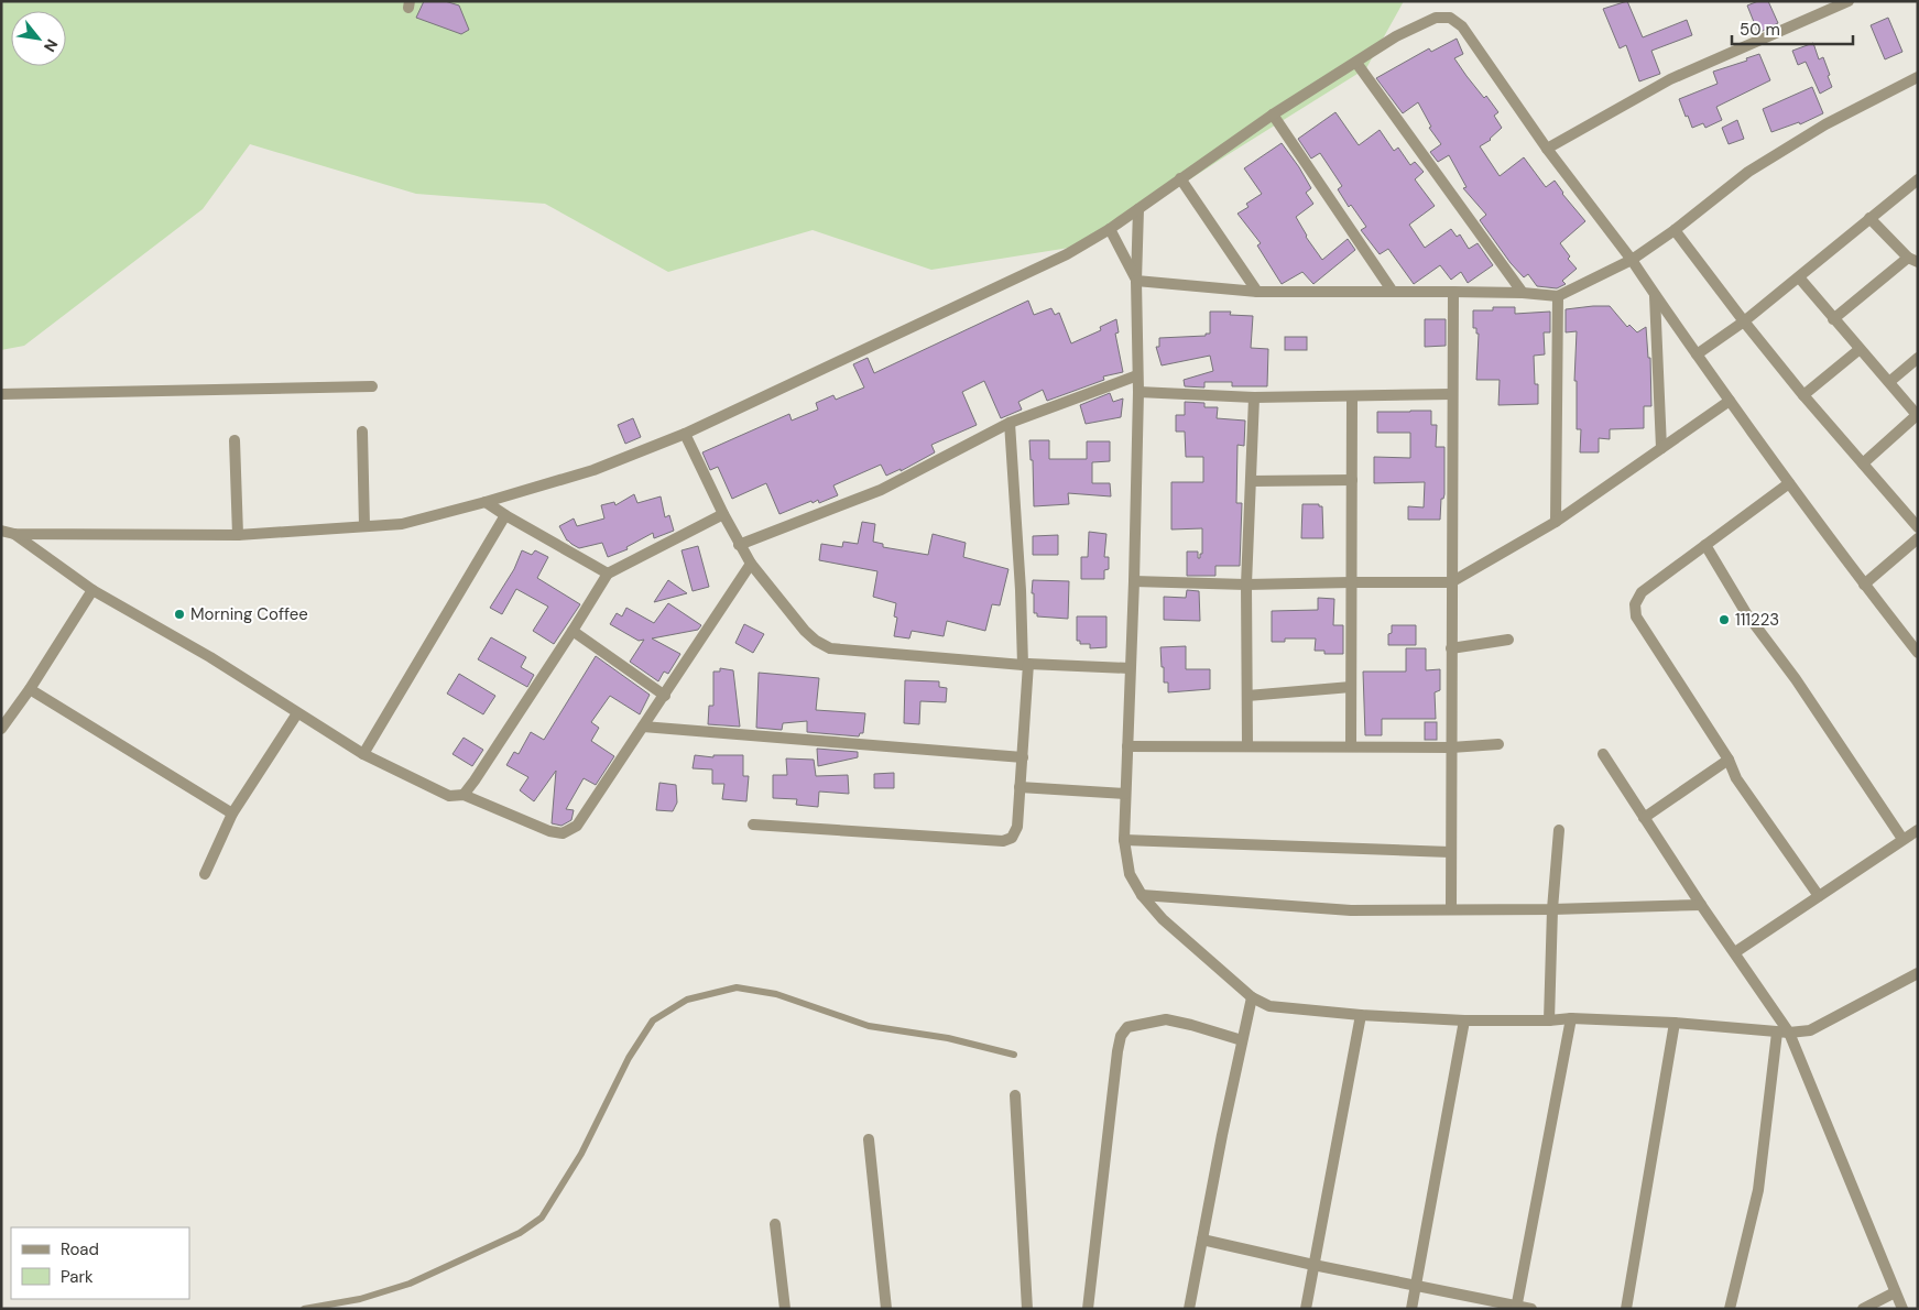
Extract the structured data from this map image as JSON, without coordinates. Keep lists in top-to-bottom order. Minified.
{"places":["Morning Coffee","111223"],"legend":["Road","Park"],"scale_bar":"50 m","north":"bottom right"}
